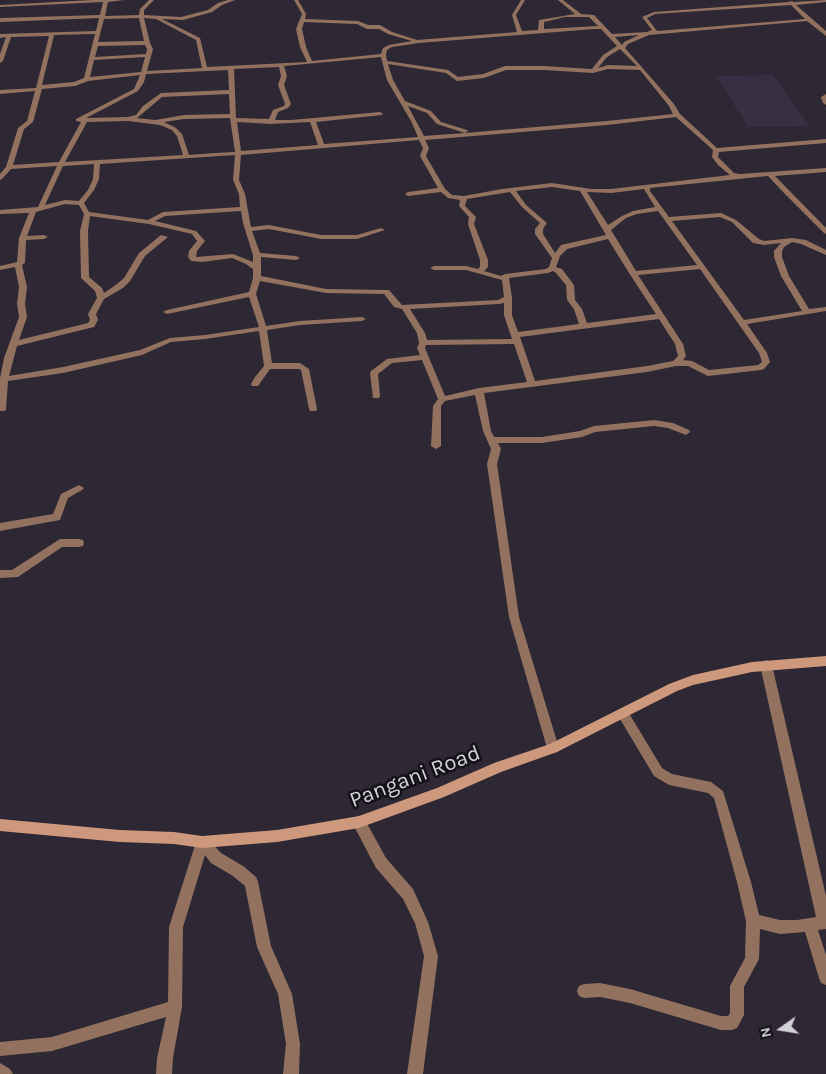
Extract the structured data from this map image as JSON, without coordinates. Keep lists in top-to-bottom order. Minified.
{"streets":{"main road":["Pangani Road"]},"north":"left"}
